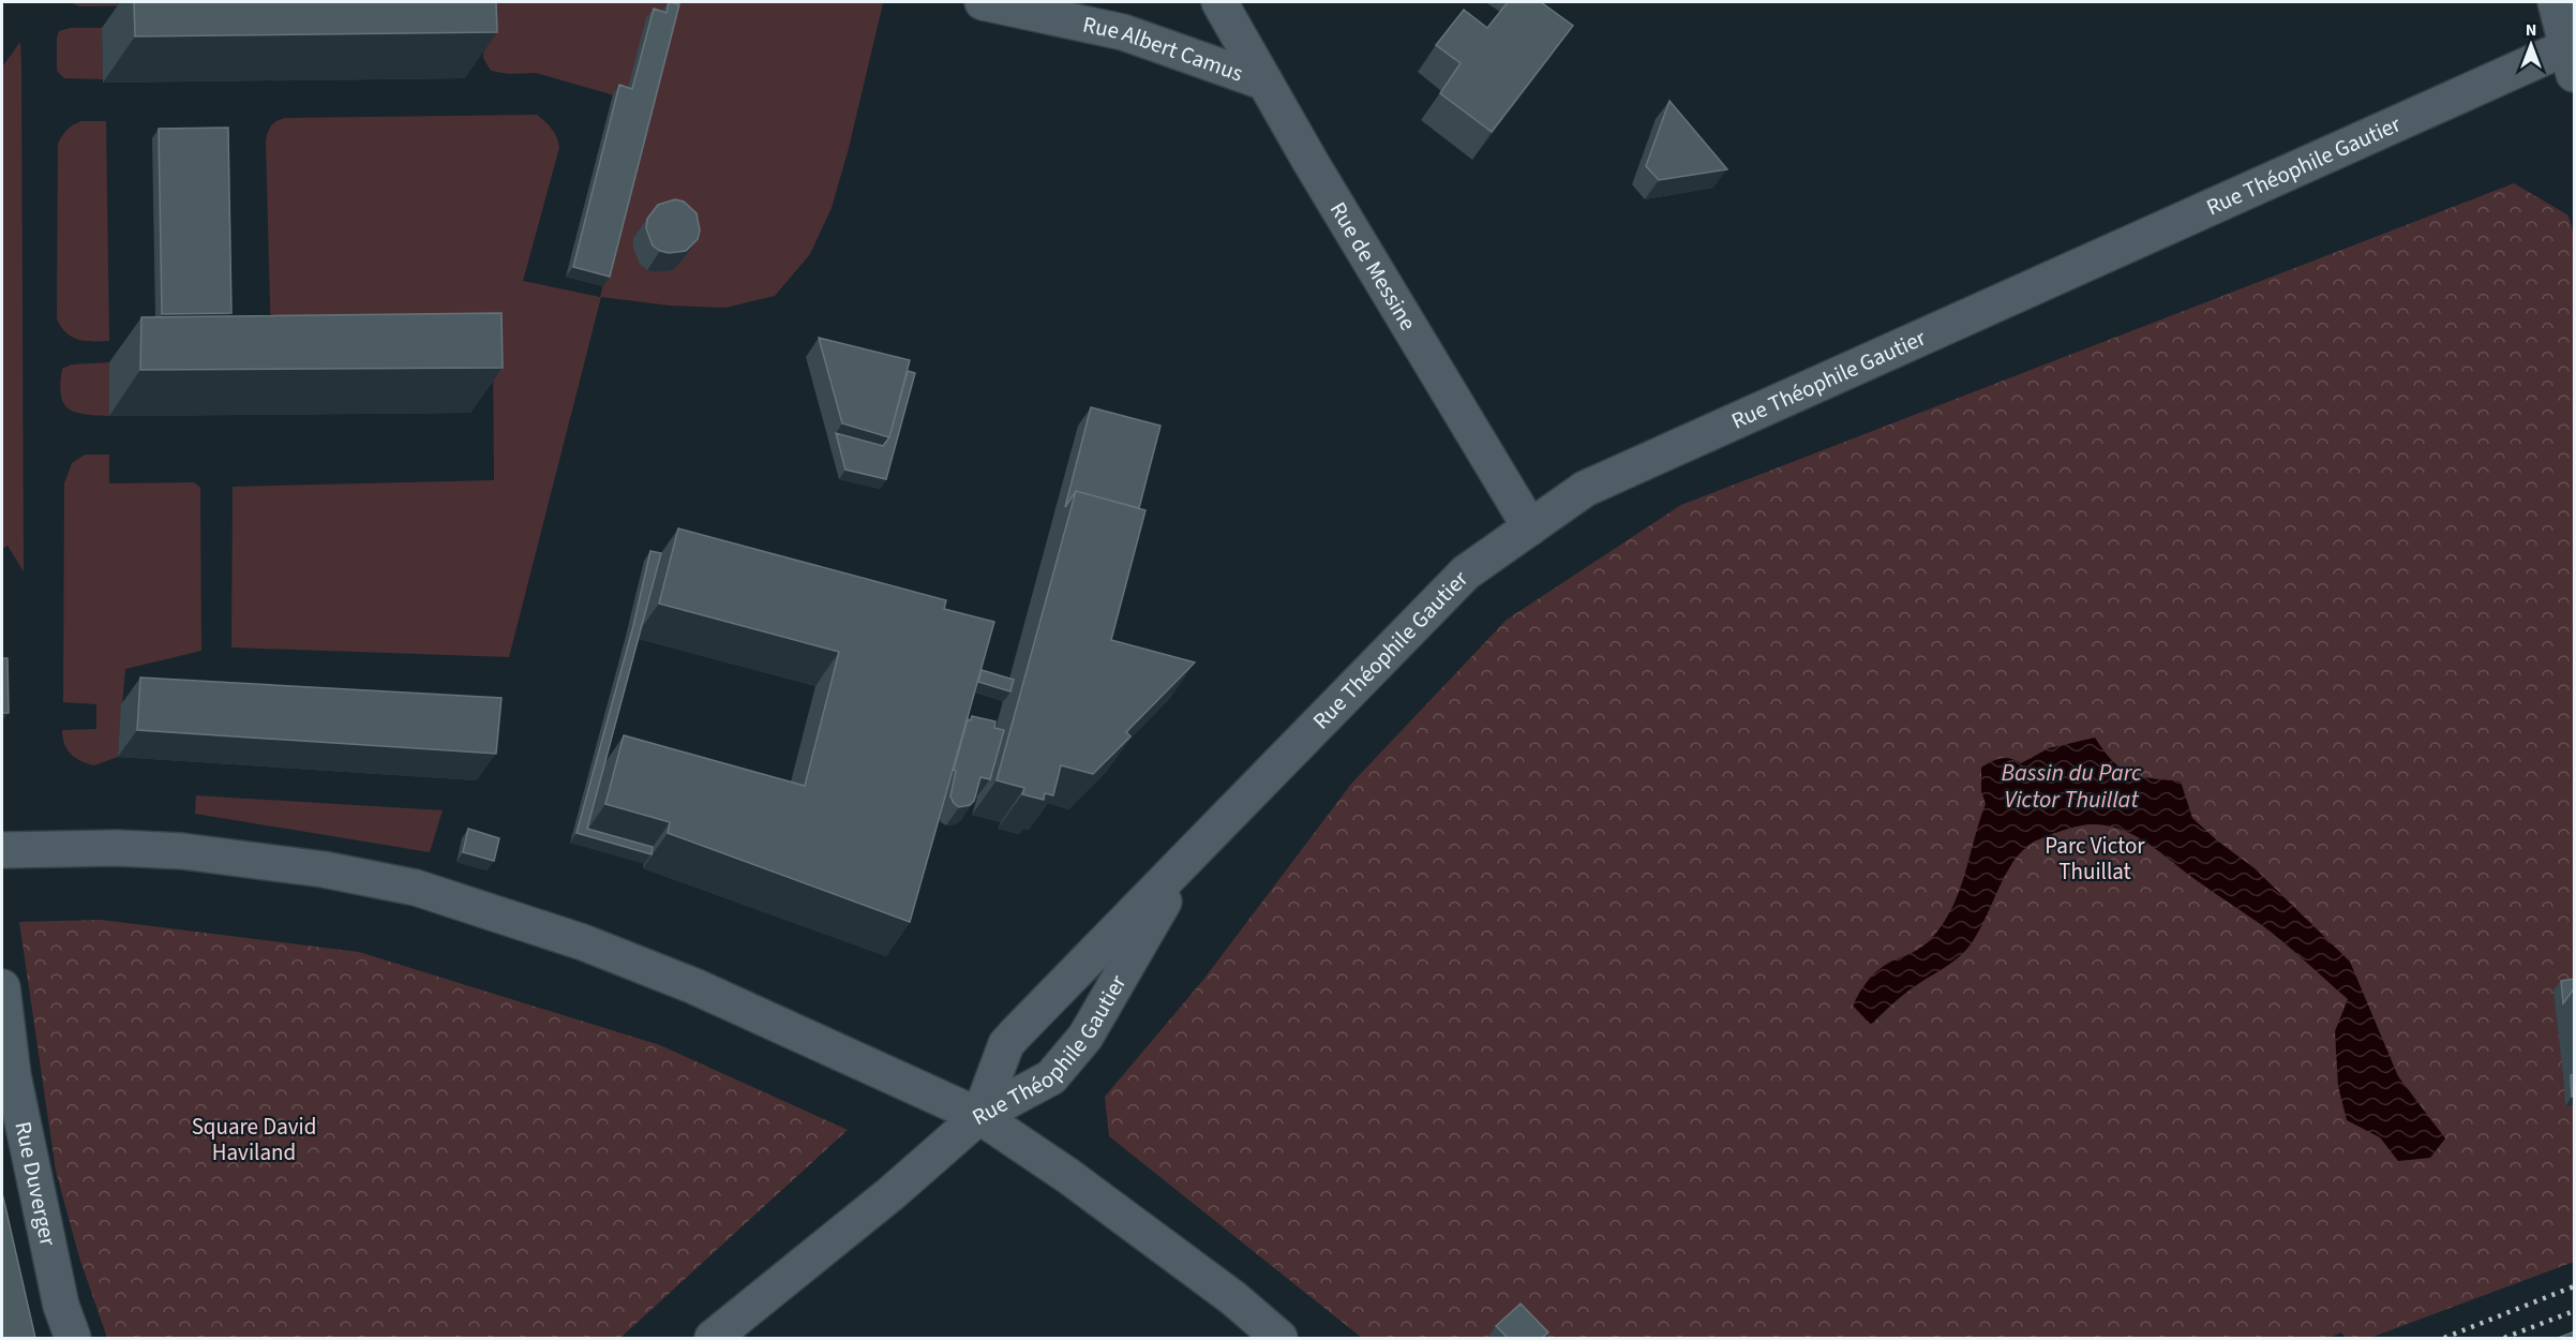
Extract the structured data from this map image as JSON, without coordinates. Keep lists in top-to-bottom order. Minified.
{"streets":{"street":["Rue Albert Camus","Rue Théophile Gautier","Rue de Messine","Rue Duverger"]},"crossings":[["Rue Albert Camus","Rue de Messine"],["Rue Théophile Gautier","Rue de Messine"]],"water":["Bassin du Parc Victor Thuillat"],"parks":["Parc Victor Thuillat","Square David Haviland"],"north":"top"}
